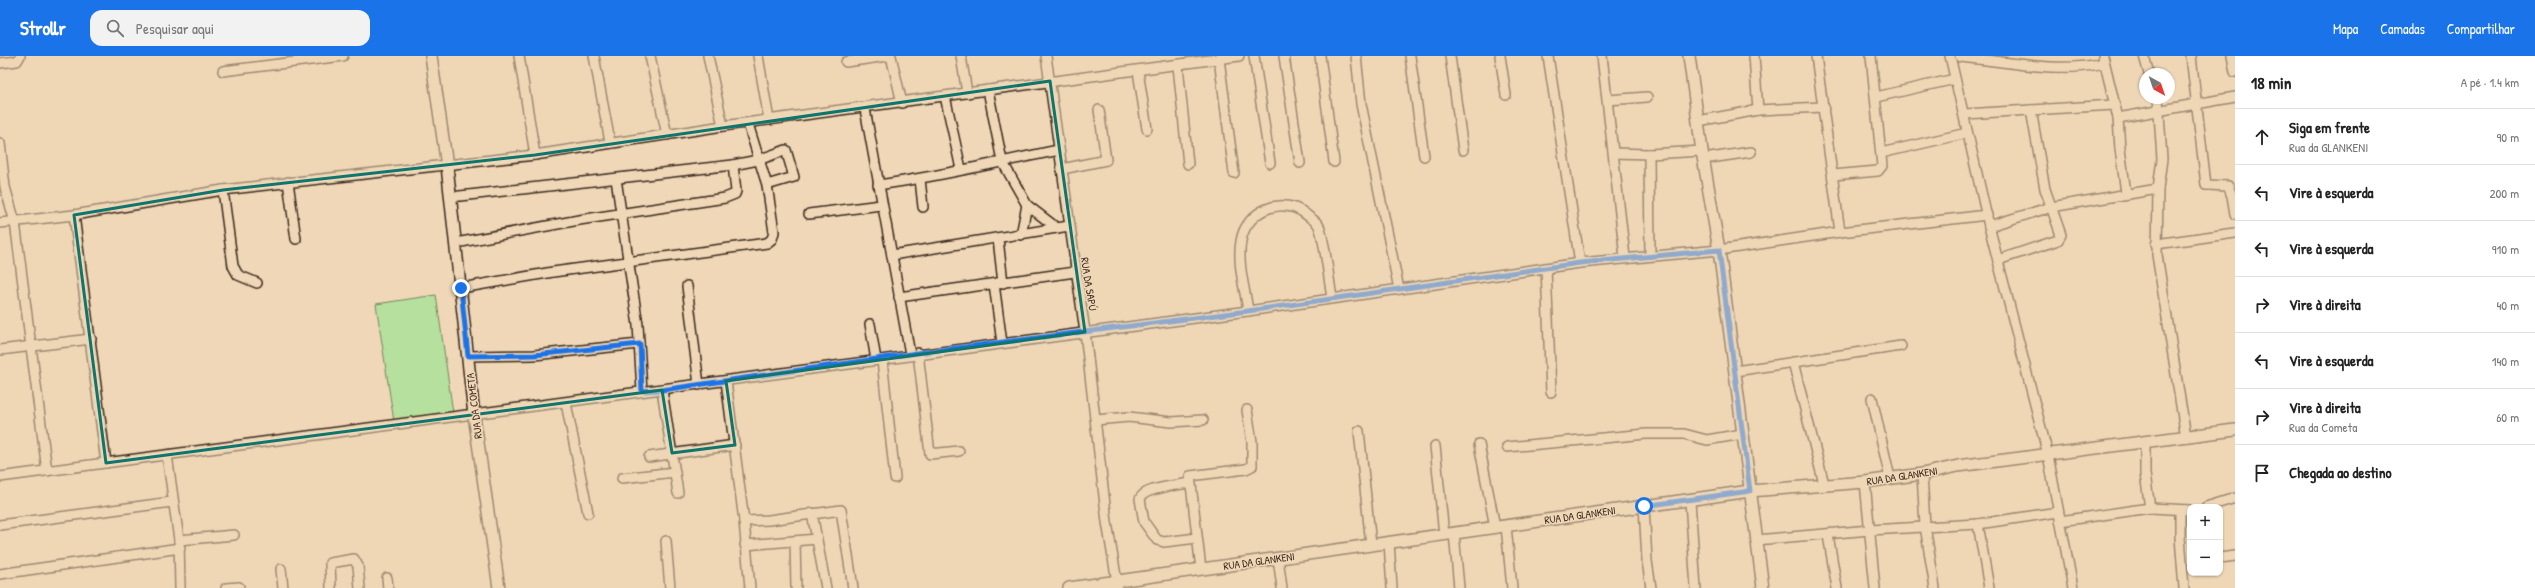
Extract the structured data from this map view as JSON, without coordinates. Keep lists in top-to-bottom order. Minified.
{"streets":{"street":["RUA DA SAPÚ","RUA DA COMETA","RUA DA GLANKENI"]},"crossings":[["RUA DA SAPÚ","RUA DA GLANKENI"]],"north":"bottom right","page":{"header":"Strollr","search":"Pesquisar aqui","nav":["Mapa","Camadas","Compartilhar"],"heading":["18 min","A pé · 1.4 km"],"list":[["Siga em frente","Rua da GLANKENI","90 m"],["Vire à esquerda","200 m"],["Vire à esquerda","910 m"],["Vire à direita","40 m"],["Vire à esquerda","140 m"],["Vire à direita","Rua da Cometa","60 m"],"Chegada ao destino"],"map_buttons":["+","−"]}}
